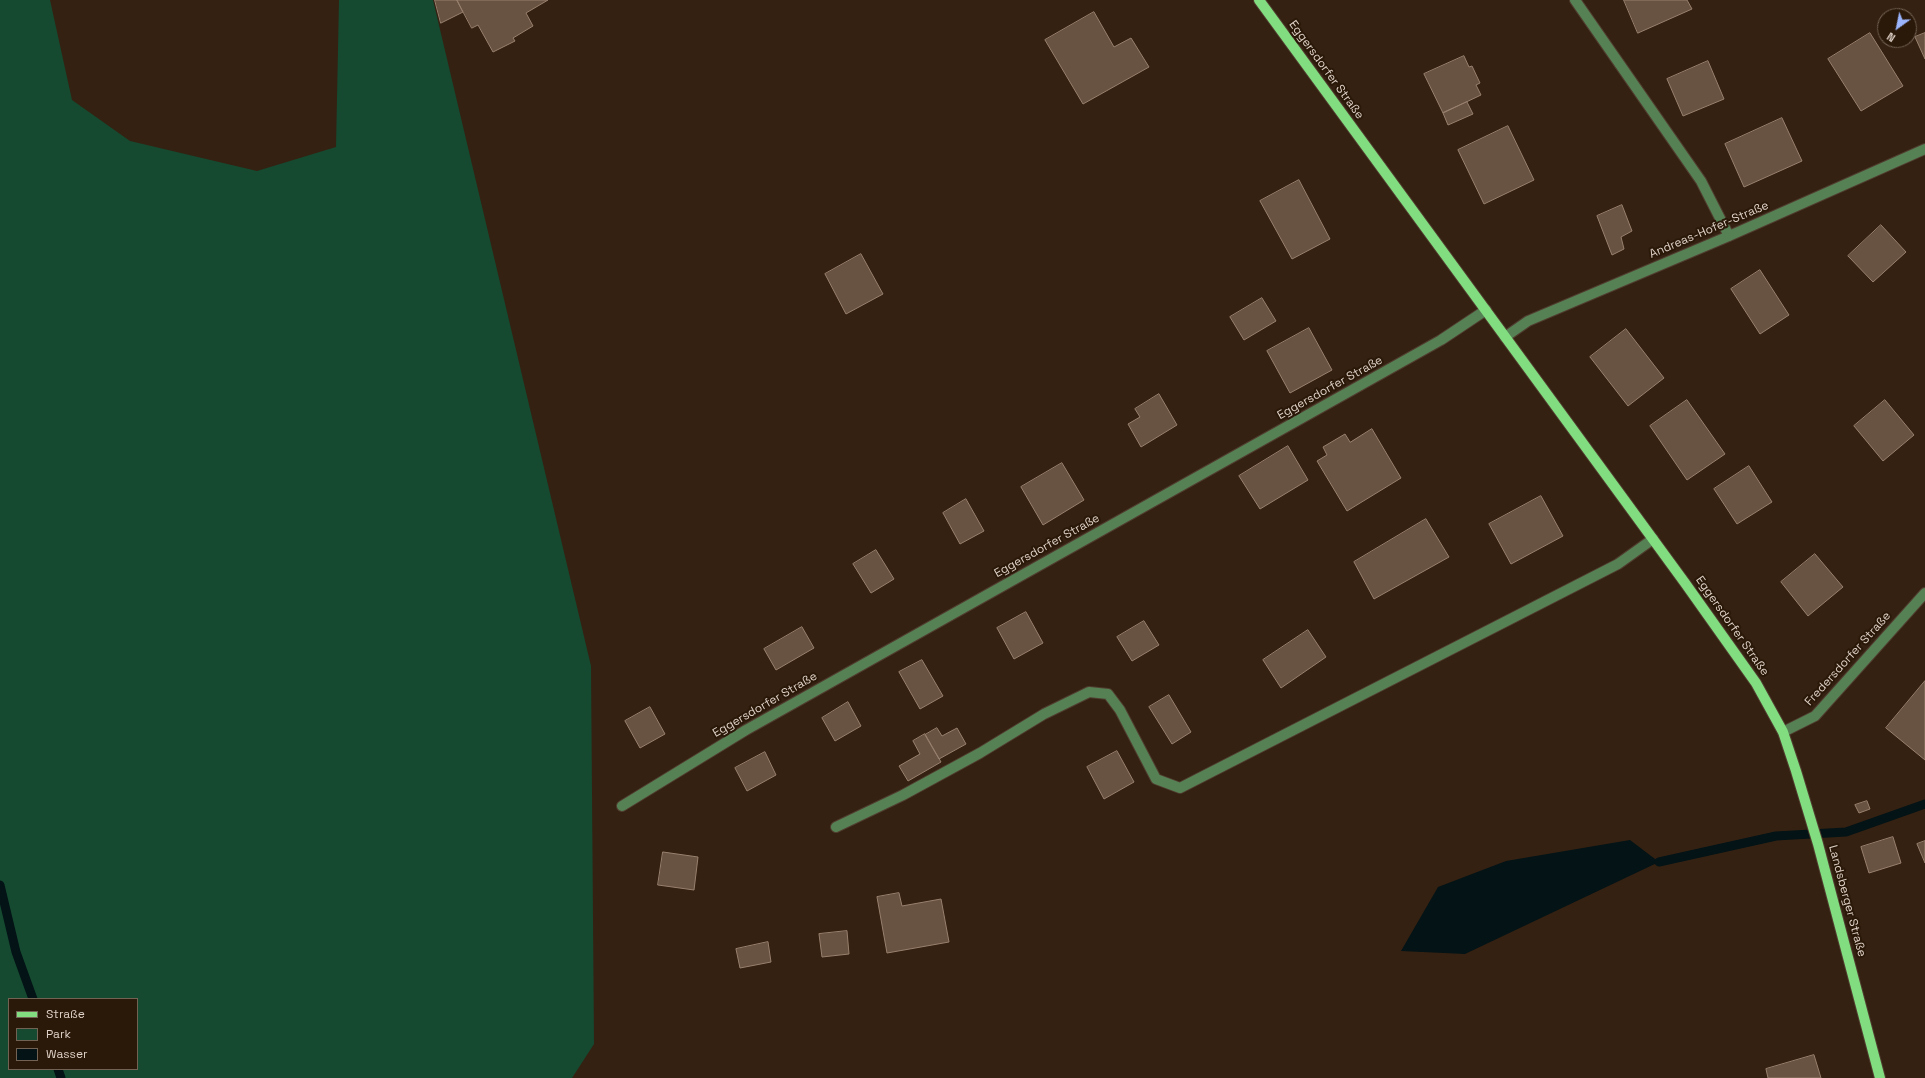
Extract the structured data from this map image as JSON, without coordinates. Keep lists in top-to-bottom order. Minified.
{"streets":{"main road":["Eggersdorfer Straße","Landsberger Straße"],"street":["Andreas-Hofer-Straße","Fredersdorfer Straße"]},"crossings":[["Eggersdorfer Straße","Andreas-Hofer-Straße"],["Eggersdorfer Straße","Fredersdorfer Straße"],["Eggersdorfer Straße","Landsberger Straße"],["Fredersdorfer Straße","Landsberger Straße"]],"legend":["Straße","Park","Wasser"],"north":"bottom left"}
